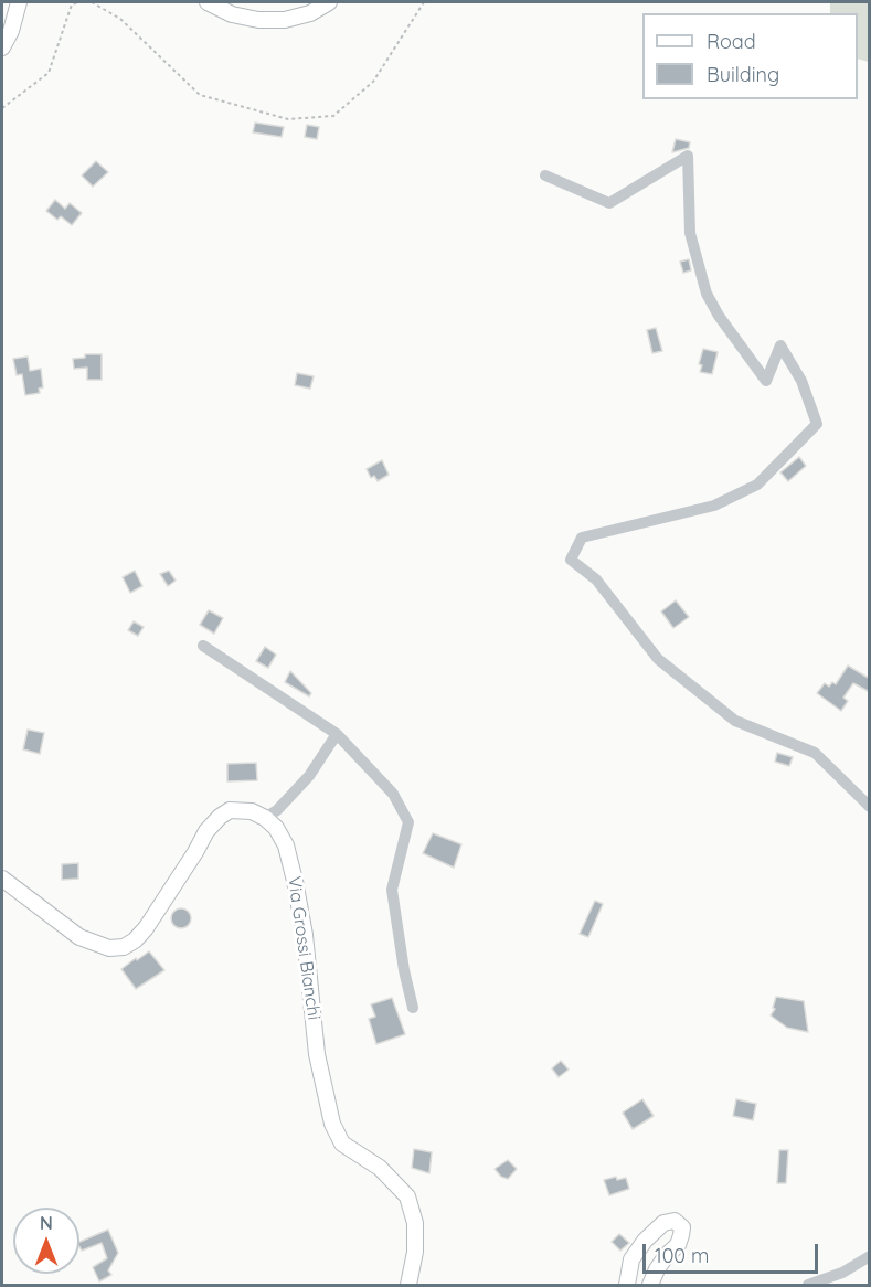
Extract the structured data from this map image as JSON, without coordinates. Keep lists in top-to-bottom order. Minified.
{"streets":{"main road":["Via Grossi Bianchi"]},"legend":["Road","Building"],"scale_bar":"100 m","north":"top"}
